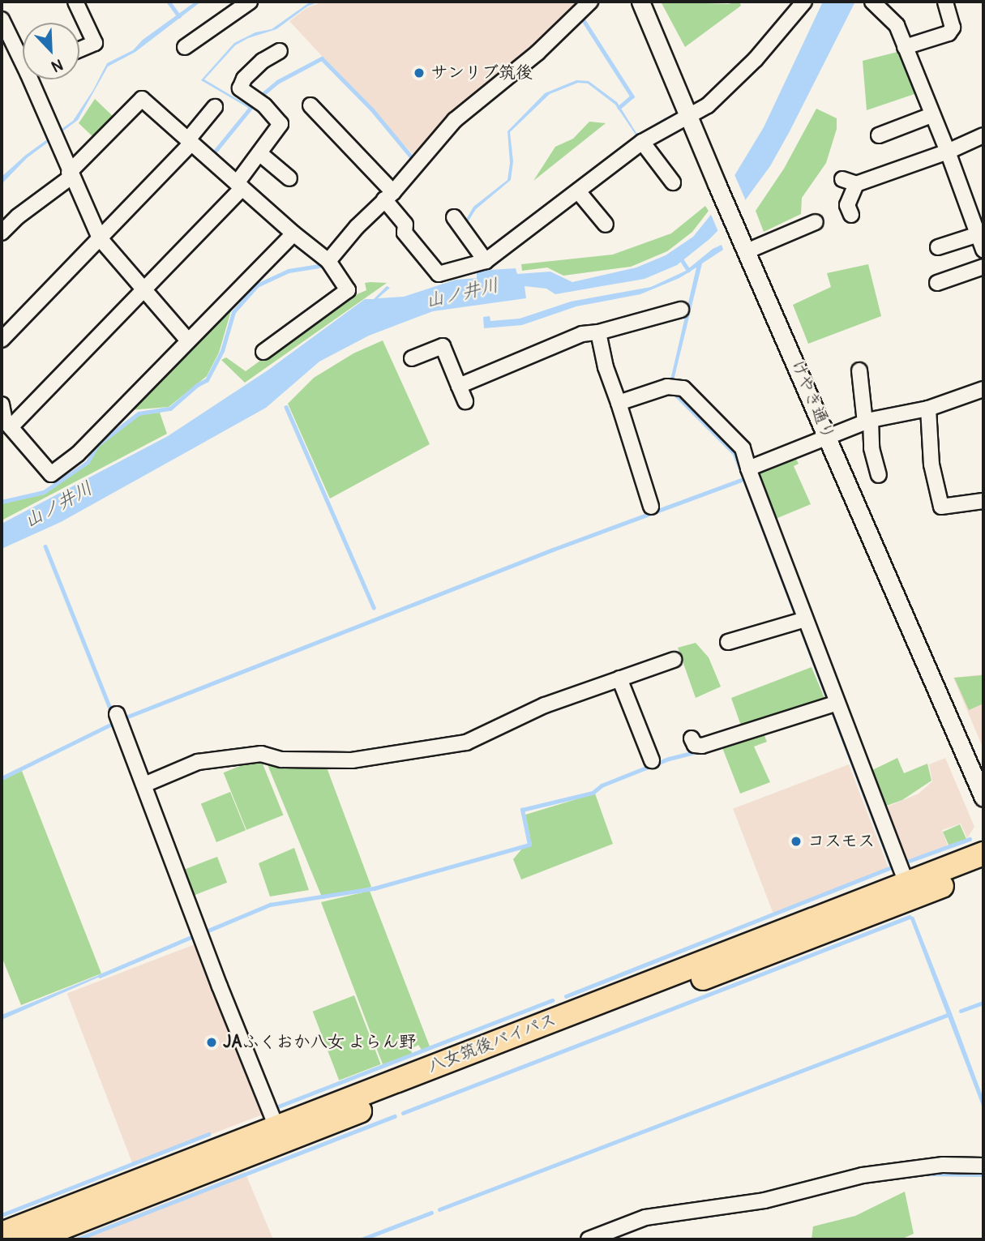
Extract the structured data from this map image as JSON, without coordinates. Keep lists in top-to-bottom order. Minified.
{"streets":{"highway":["八女筑後バイパス"],"street":["けやき通り"]},"water":["山ノ井川"],"places":["サンリブ筑後","コスモス","JAふくおか八女 よらん野"],"north":"bottom right"}
